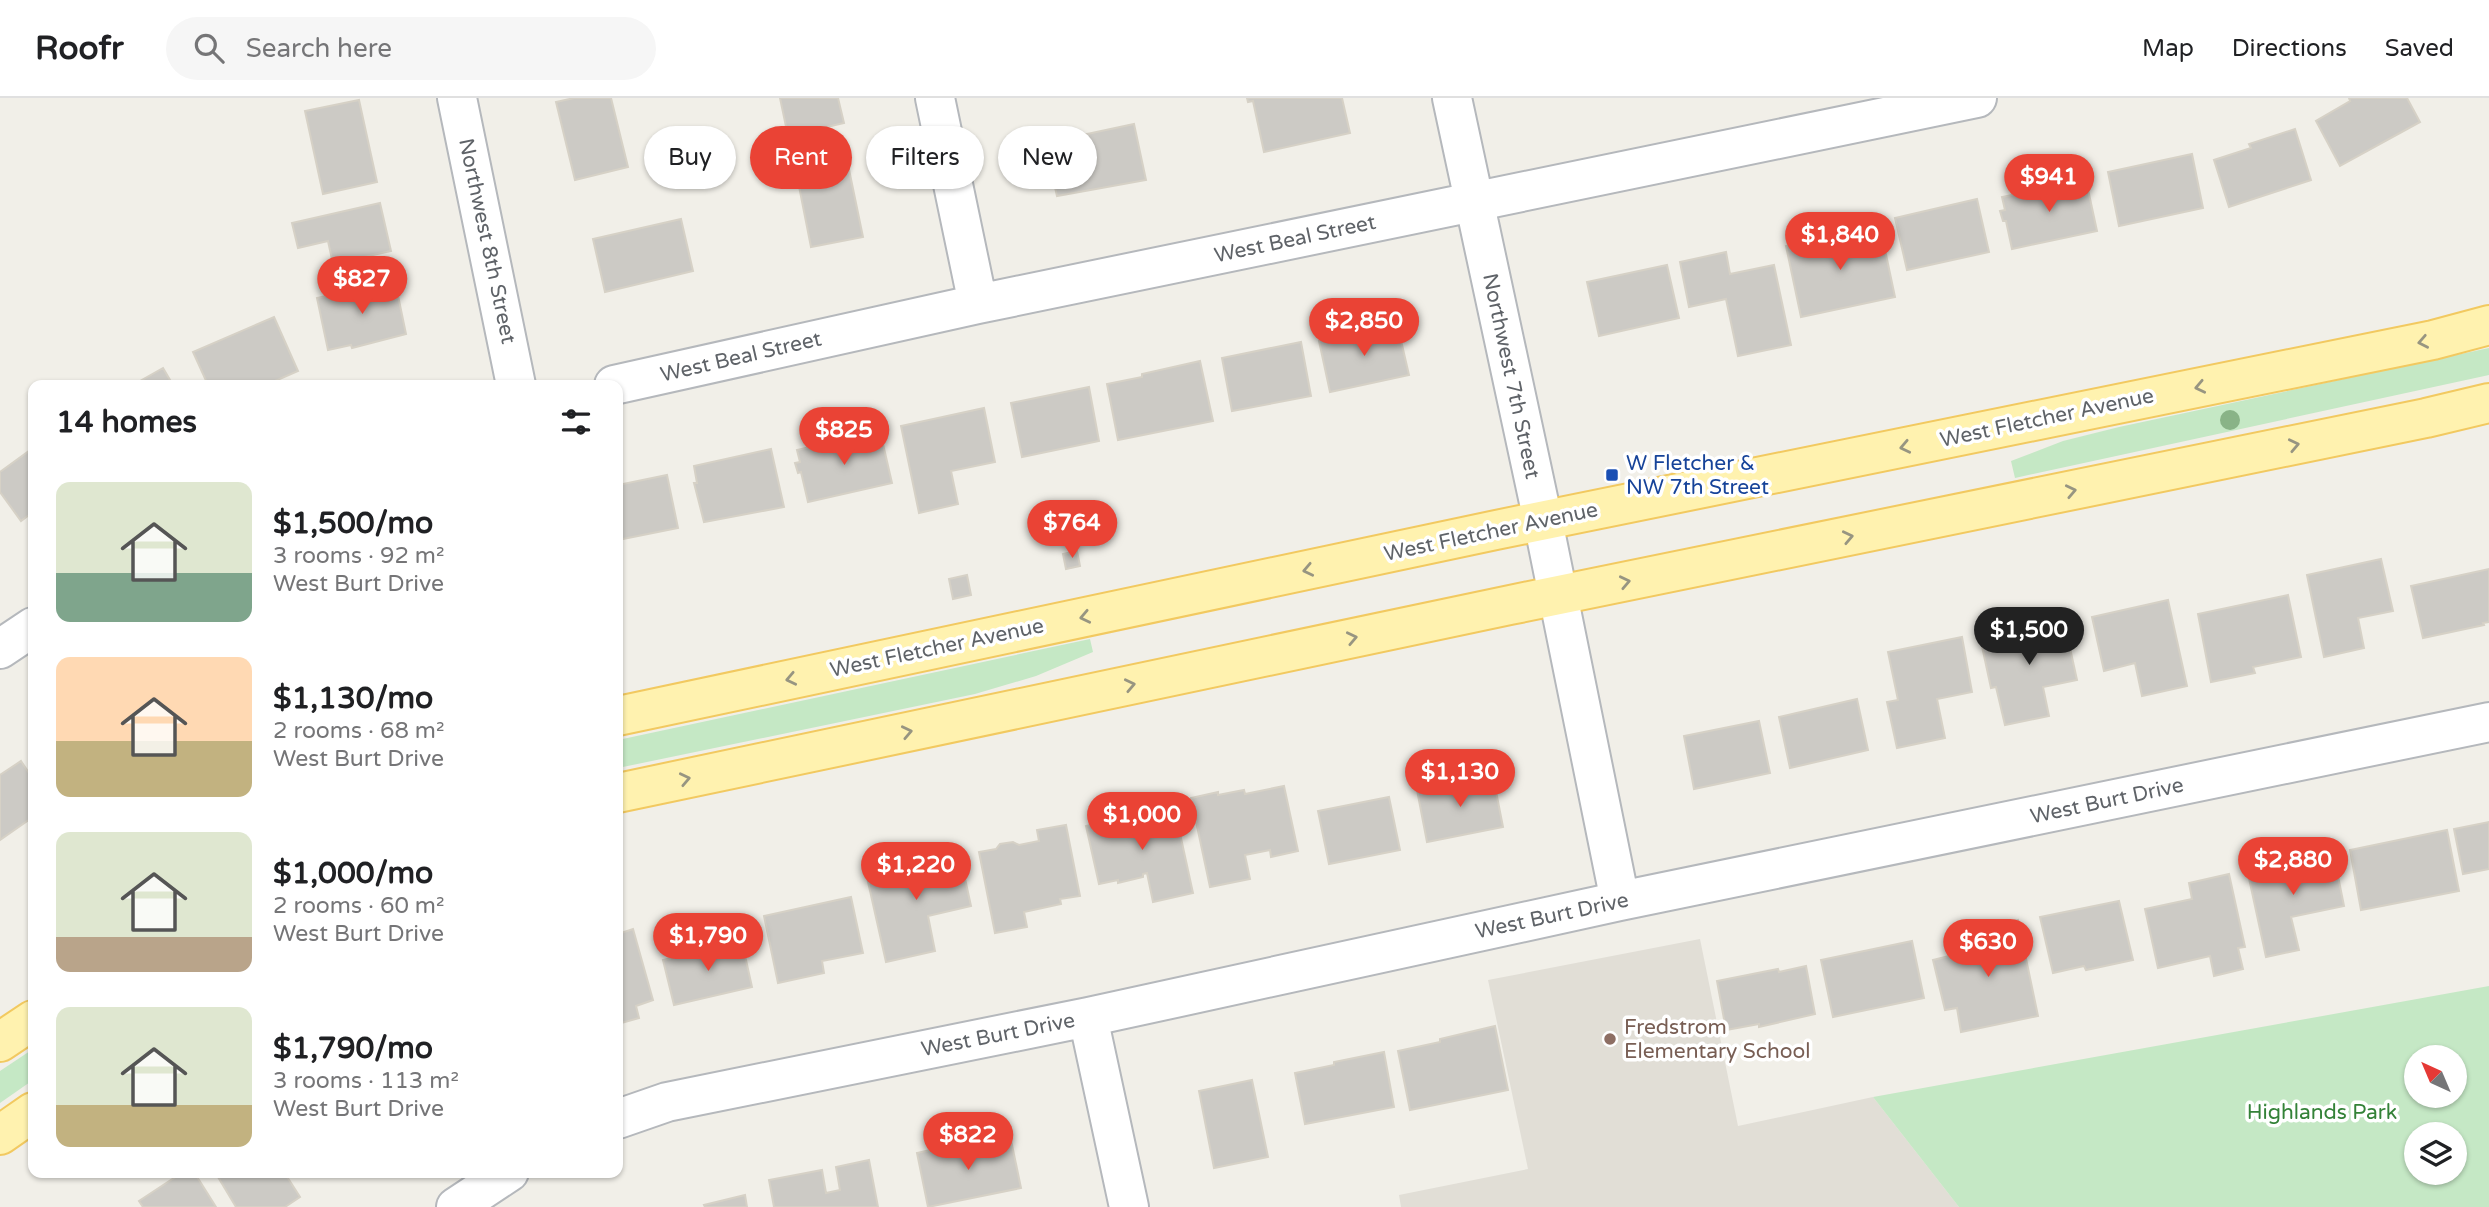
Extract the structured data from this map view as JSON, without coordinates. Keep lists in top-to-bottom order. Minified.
{"streets":{"main road":["West Fletcher Avenue"],"street":["West Beal Street","Northwest 8th Street","Northwest 7th Street","West Burt Drive"]},"crossings":[["West Beal Street","Northwest 7th Street"],["Northwest 7th Street","West Fletcher Avenue"],["Northwest 7th Street","West Burt Drive"]],"parks":["Highlands Park"],"places":{"transit":["W Fletcher & NW 7th Street"],"other":["Fredstrom Elementary School"]},"north":"top left","page":{"header":"Roofr","search":"Search here","nav":["Map","Directions","Saved"],"chip":["Buy","Rent","Filters","New"],"price":["$941","$1,840","$827","$2,850","$825","$764","$1,500","$1,130","$1,000","$2,880","$1,220","$1,790","$630","$822"],"heading":"14 homes","list":[{"name":"$1,500/mo","note":"3 rooms · 92 m² · West Burt Drive"},{"name":"$1,130/mo","note":"2 rooms · 68 m² · West Burt Drive"},{"name":"$1,000/mo","note":"2 rooms · 60 m² · West Burt Drive"},{"name":"$1,790/mo","note":"3 rooms · 113 m² · West Burt Drive"}]}}
